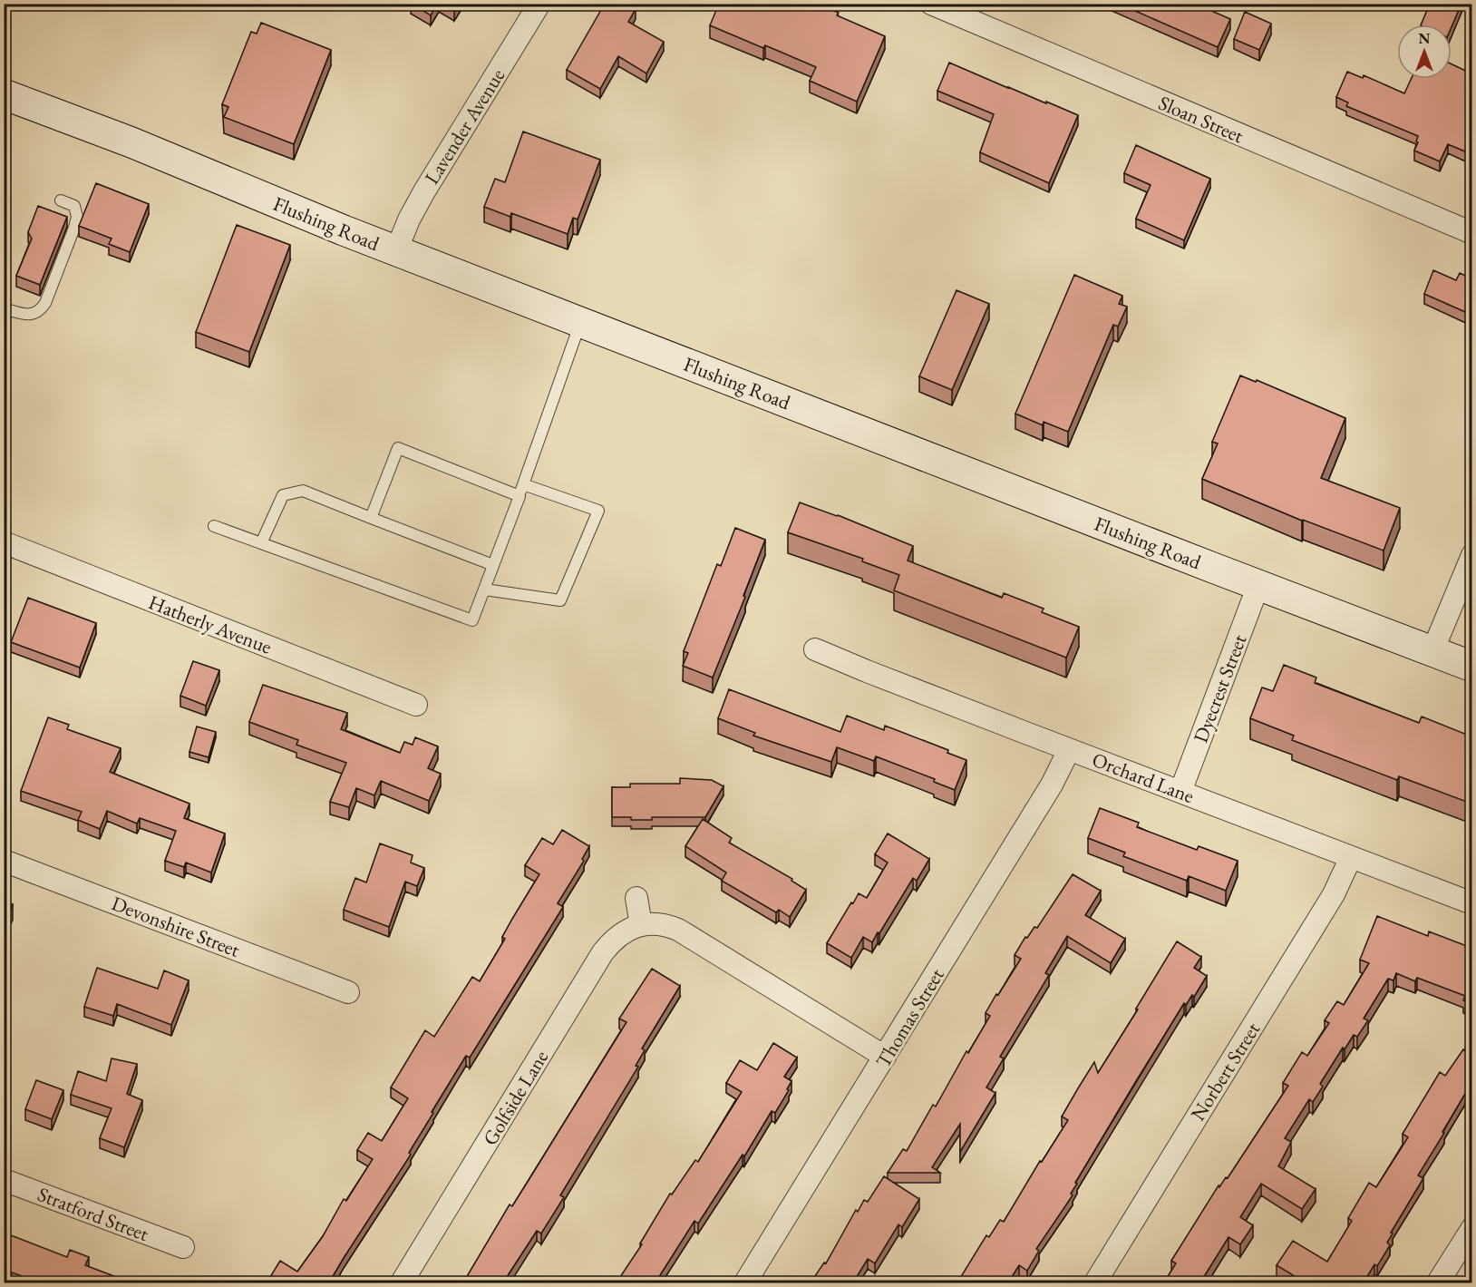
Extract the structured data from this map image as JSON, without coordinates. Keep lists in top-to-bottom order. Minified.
{"streets":{"main road":["Flushing Road"],"street":["Sloan Street","Lavender Avenue","Hatherly Avenue","Dyecrest Street","Orchard Lane","Devonshire Street","Thomas Street","Norbert Street","Golfside Lane","Stratford Street"]},"crossings":[["Lavender Avenue","Flushing Road"],["Flushing Road","Dyecrest Street"],["Dyecrest Street","Orchard Lane"],["Orchard Lane","Thomas Street"],["Orchard Lane","Norbert Street"],["Thomas Street","Golfside Lane"]],"north":"top"}
